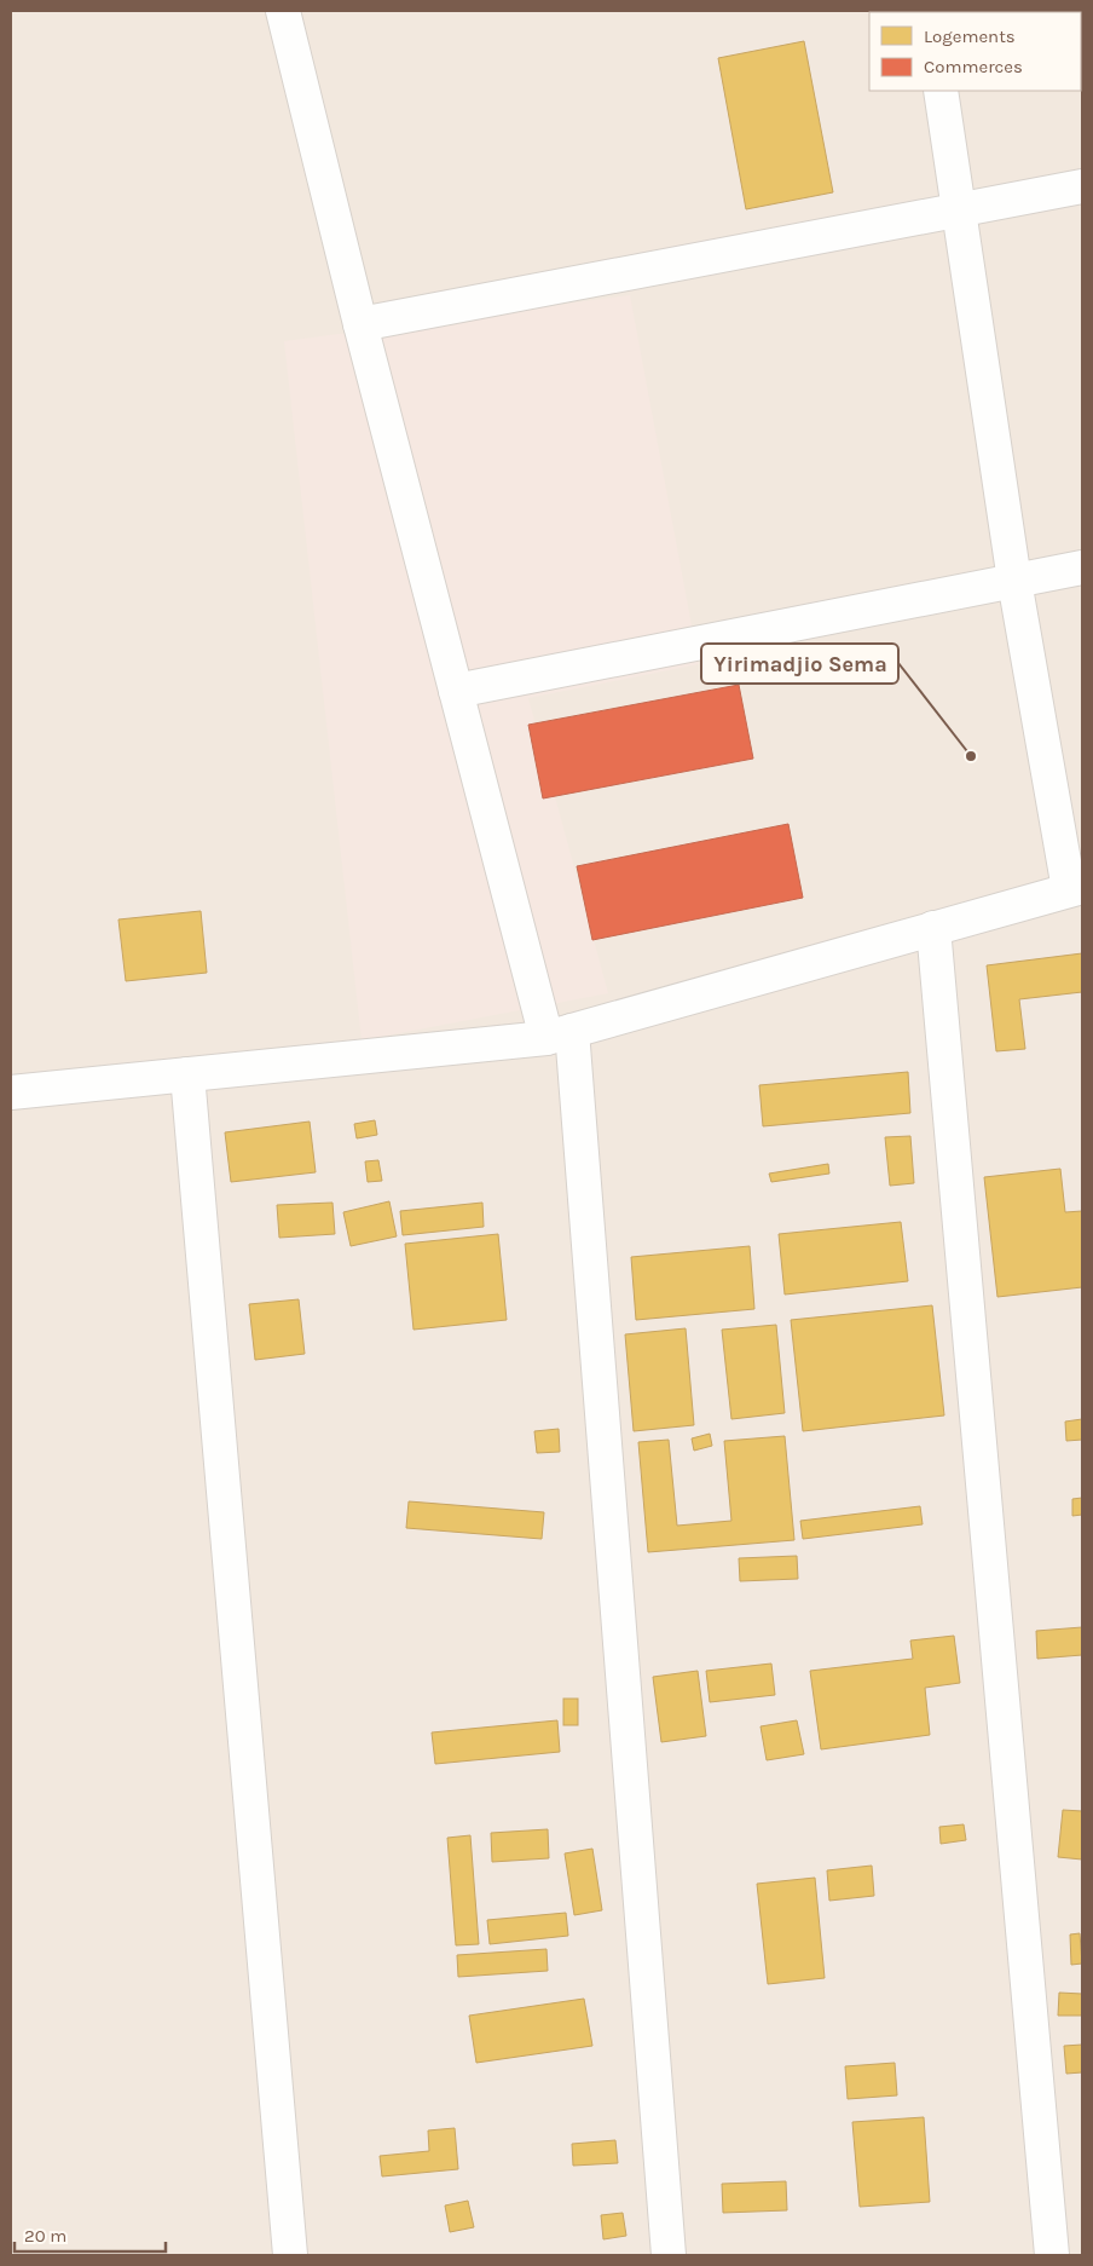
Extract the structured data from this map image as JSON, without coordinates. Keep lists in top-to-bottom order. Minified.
{"places":["Yirimadjio Sema"],"legend":["Logements","Commerces"],"scale_bar":"20 m"}
